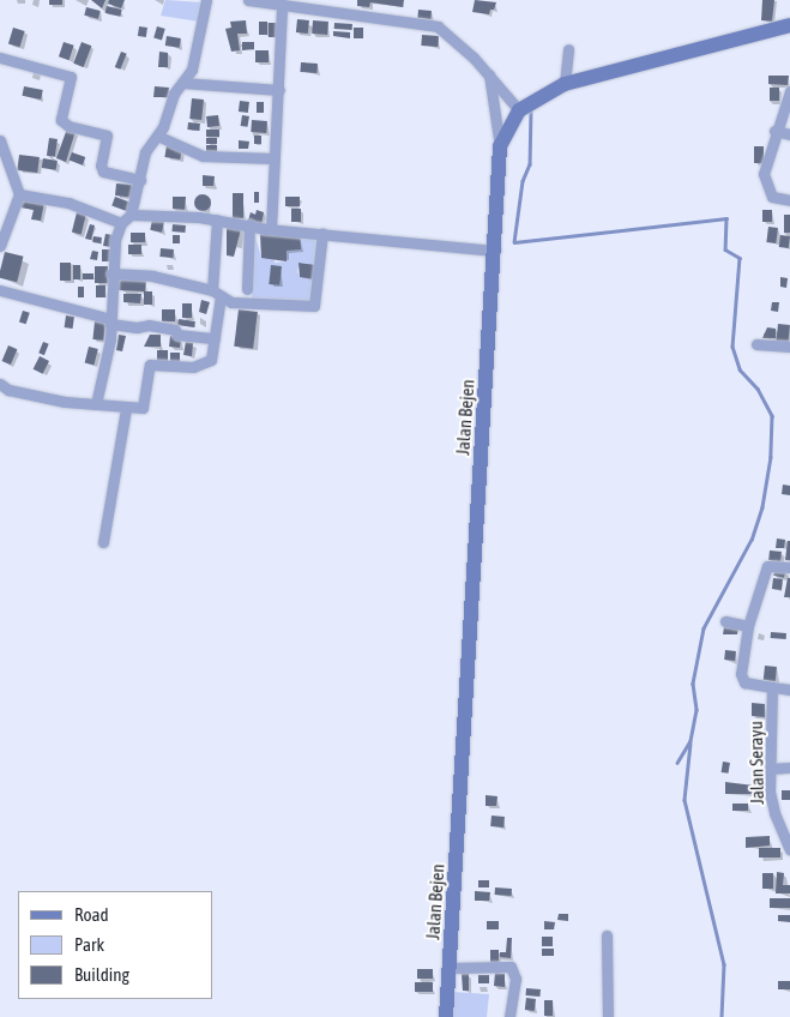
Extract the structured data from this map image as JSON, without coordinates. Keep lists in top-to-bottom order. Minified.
{"streets":{"street":["Jalan Bejen","Jalan Serayu"]},"legend":["Road","Park","Building"]}
